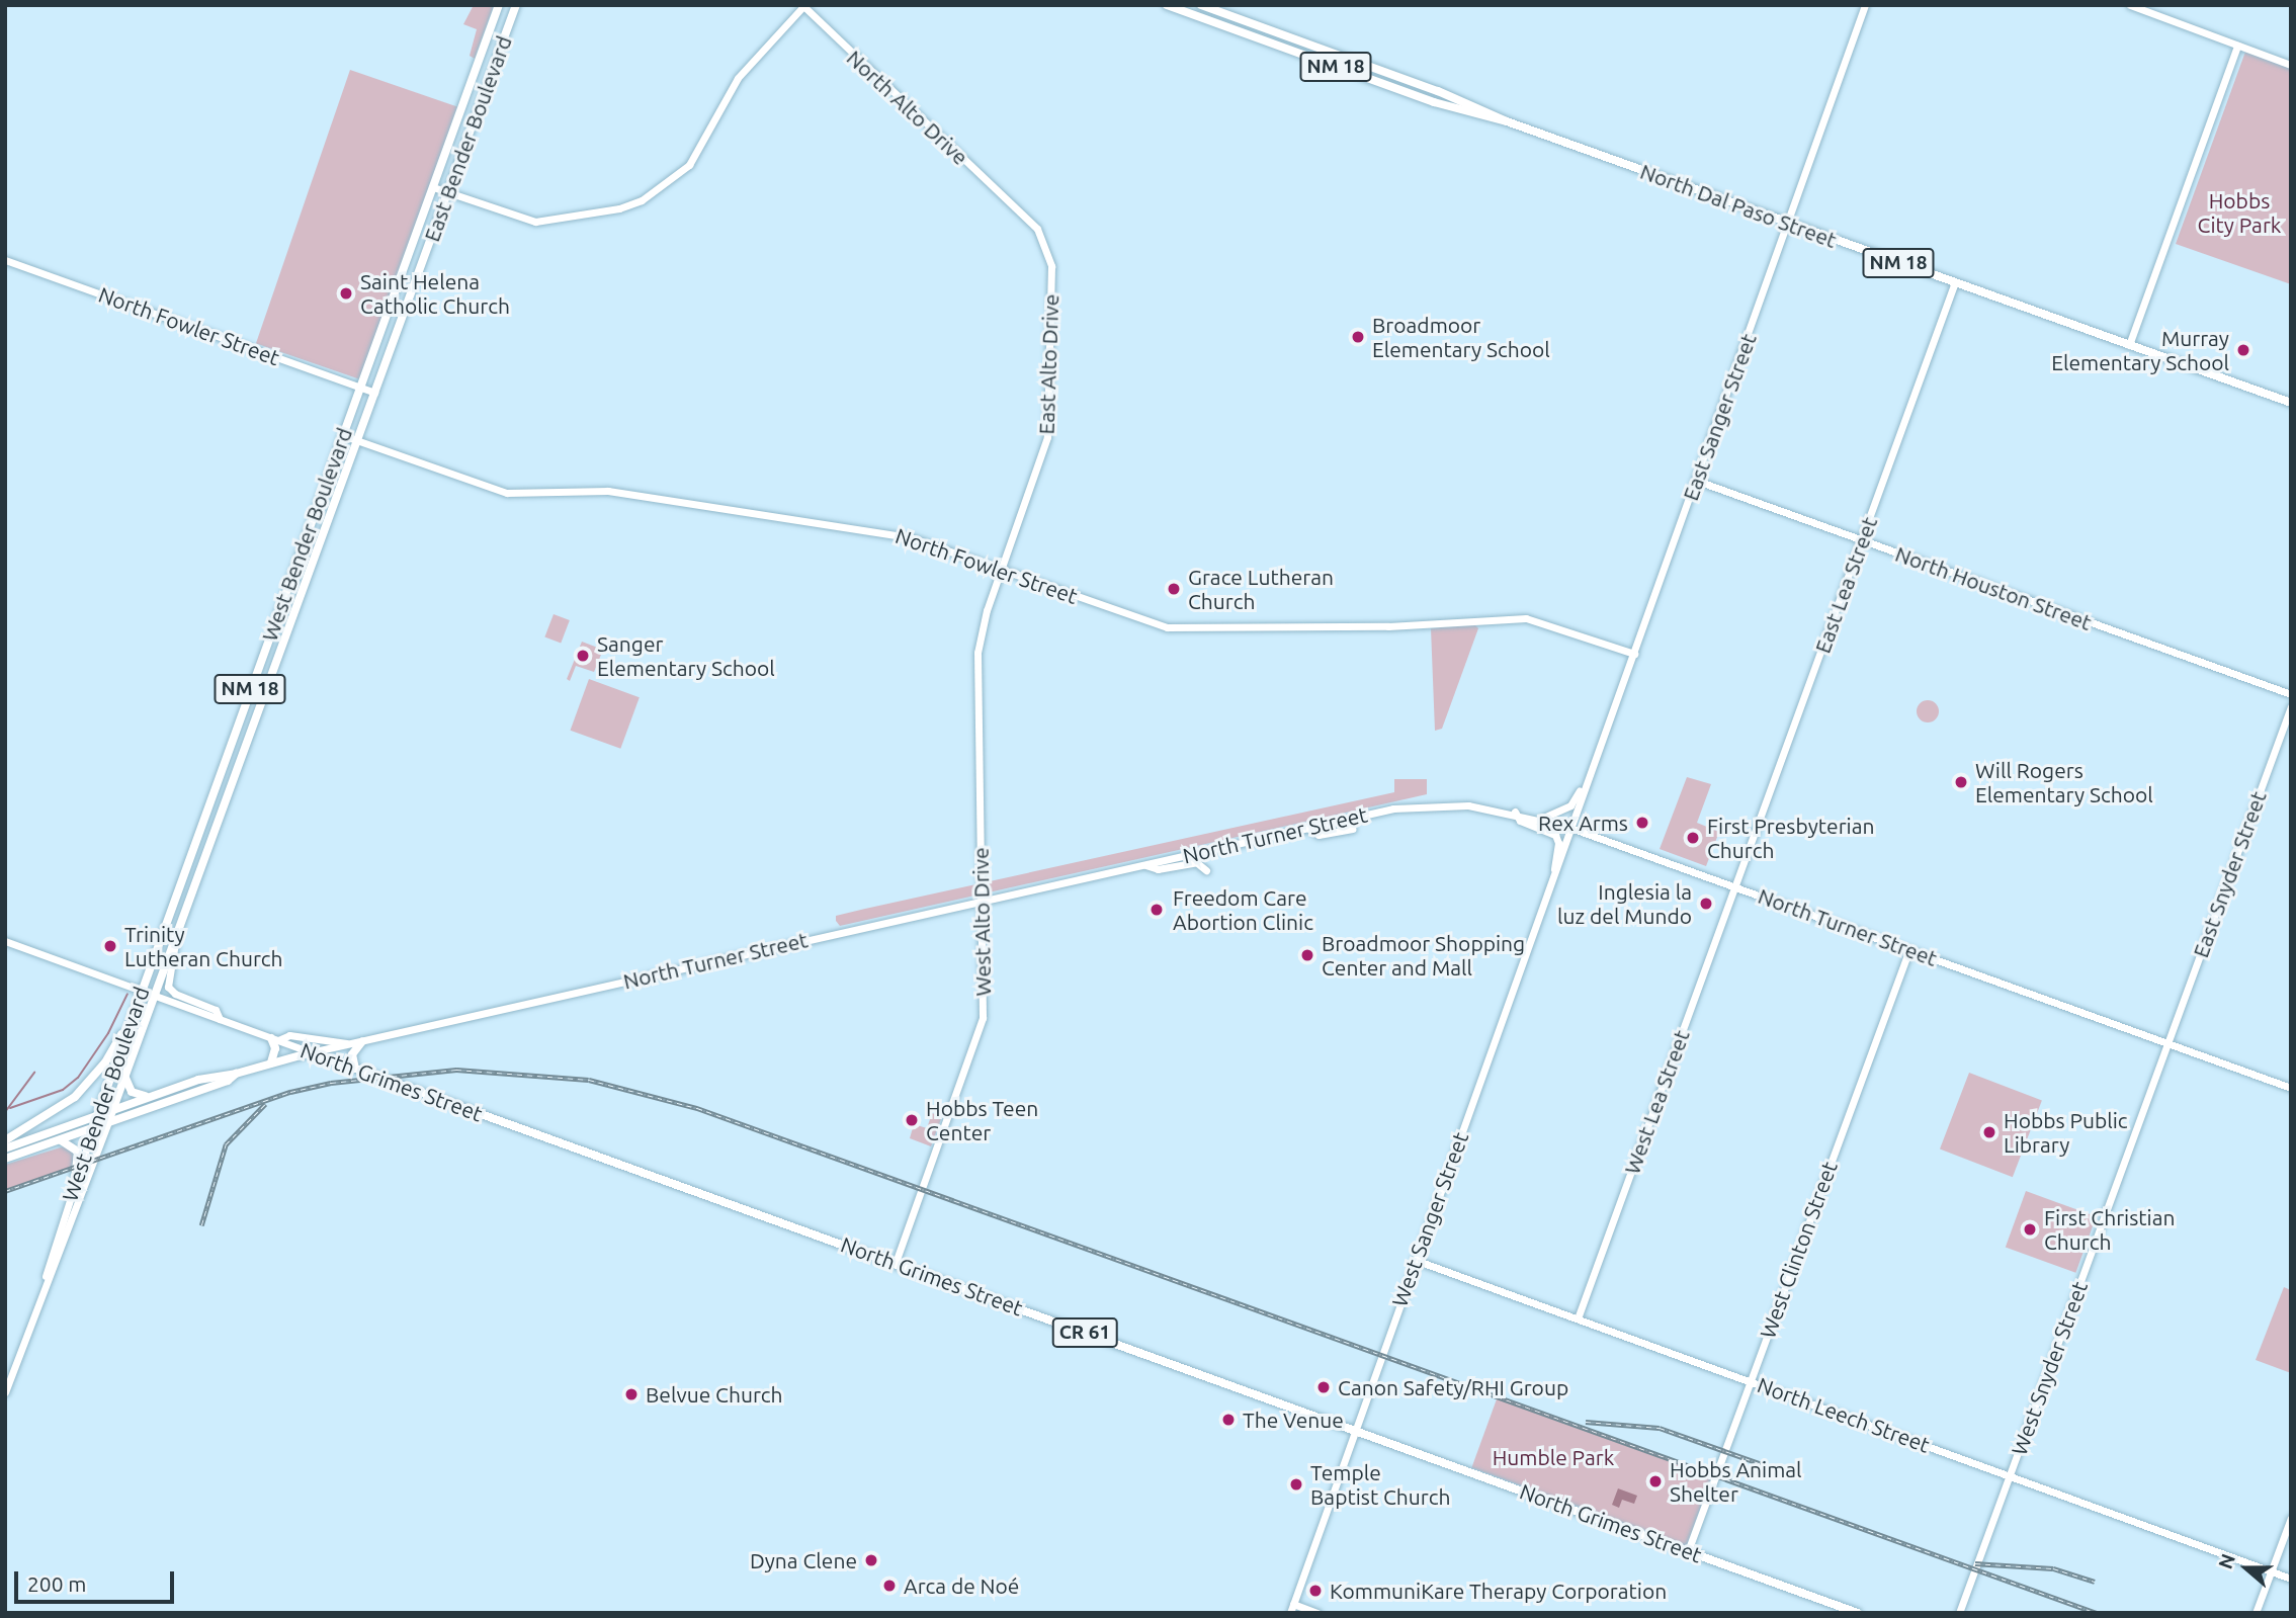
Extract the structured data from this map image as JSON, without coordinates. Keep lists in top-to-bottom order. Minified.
{"streets":{"main road":["NM 18","East Bender Boulevard","North Dal Paso Street","West Bender Boulevard","North Turner Street","North Grimes Street","CR 61"],"street":["North Alto Drive","North Fowler Street","East Alto Drive","East Sanger Street","East Lea Street","North Houston Street","East Snyder Street","West Alto Drive","West Lea Street","West Sanger Street","West Clinton Street","West Snyder Street","North Leech Street"]},"crossings":[["North Alto Drive","East Alto Drive"],["East Bender Boulevard","North Fowler Street"],["East Bender Boulevard","West Bender Boulevard"],["North Dal Paso Street","East Sanger Street"],["North Dal Paso Street","East Lea Street"],["North Fowler Street","East Alto Drive"],["North Fowler Street","East Sanger Street"],["North Fowler Street","West Bender Boulevard"],["North Fowler Street","West Alto Drive"],["East Alto Drive","West Alto Drive"],["East Sanger Street","North Houston Street"],["East Sanger Street","North Turner Street"],["East Sanger Street","West Sanger Street"],["West Bender Boulevard","North Turner Street"],["West Bender Boulevard","North Grimes Street"],["East Lea Street","North Houston Street"],["East Lea Street","North Turner Street"],["East Lea Street","West Lea Street"],["North Turner Street","East Snyder Street"],["North Turner Street","West Alto Drive"],["North Turner Street","North Grimes Street"],["North Turner Street","West Lea Street"],["North Turner Street","West Sanger Street"],["North Turner Street","West Clinton Street"],["North Turner Street","West Snyder Street"],["East Snyder Street","West Snyder Street"],["West Alto Drive","North Grimes Street"],["North Grimes Street","West Sanger Street"],["North Grimes Street","West Clinton Street"],["West Lea Street","North Leech Street"],["West Sanger Street","North Leech Street"],["West Clinton Street","North Leech Street"],["West Snyder Street","North Leech Street"]],"parks":["Hobbs City Park","Humble Park"],"places":["Saint Helena Catholic Church","Broadmoor Elementary School","Murray Elementary School","Grace Lutheran Church","Sanger Elementary School","Will Rogers Elementary School","Rex Arms","First Presbyterian Church","Inglesia la luz del Mundo","Freedom Care Abortion Clinic","Trinity Lutheran Church","Broadmoor Shopping Center and Mall","Hobbs Teen Center","Hobbs Public Library","First Christian Church","Canon Safety/RHI Group","Belvue Church","The Venue","Hobbs Animal Shelter","Temple Baptist Church","Dyna Clene","Arca de Noé","KommuniKare Therapy Corporation"],"scale_bar":"200 m","north":"left"}
